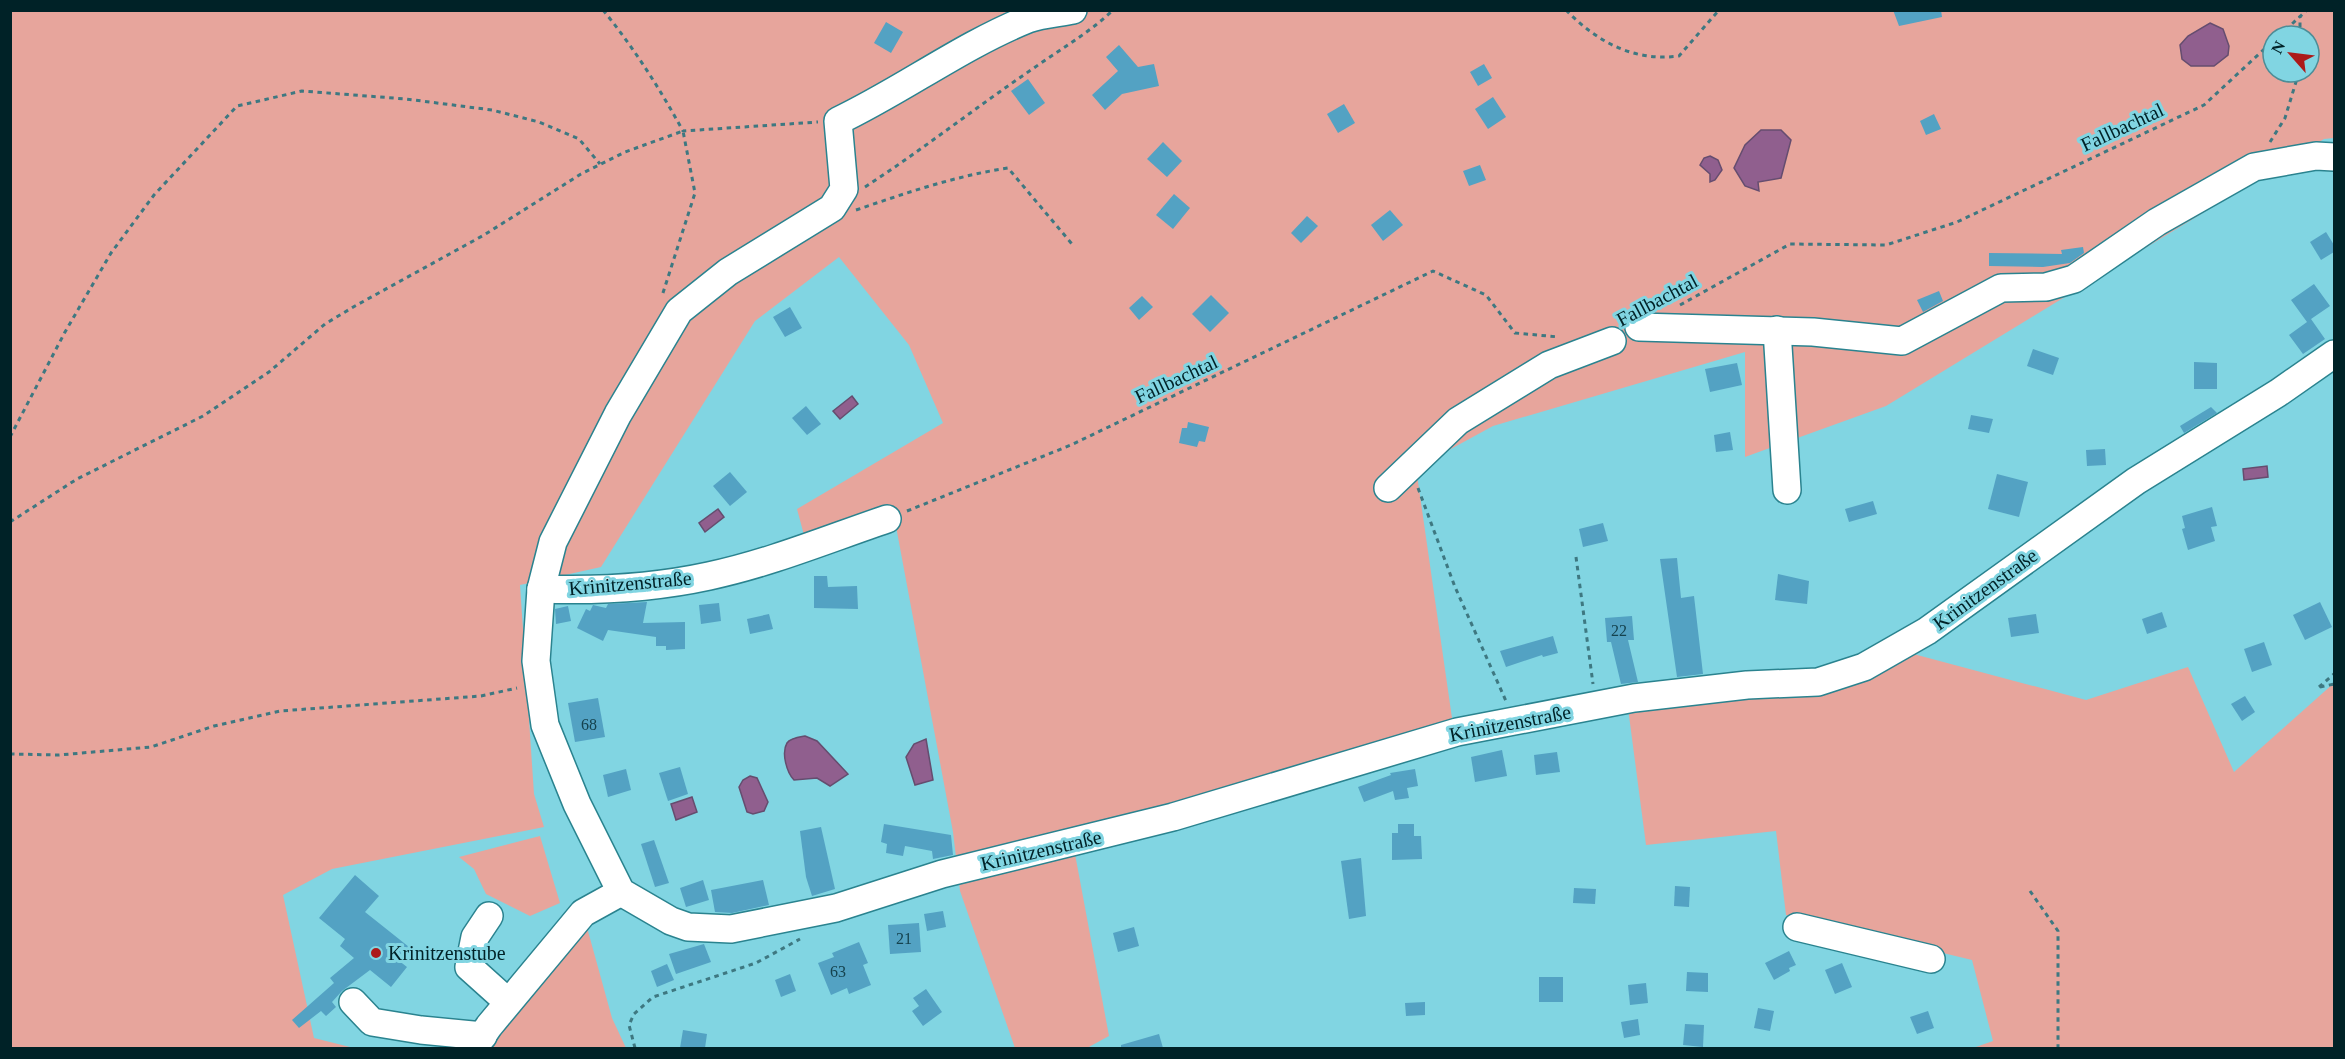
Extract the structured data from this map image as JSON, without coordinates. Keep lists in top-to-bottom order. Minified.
{"streets":{"street":["Krinitzenstraße"],"path":["Fallbachtal"]},"crossings":[["Fallbachtal","Krinitzenstraße"]],"places":["Krinitzenstube"],"house_numbers":["22","68","21","63"],"north":"top left"}
